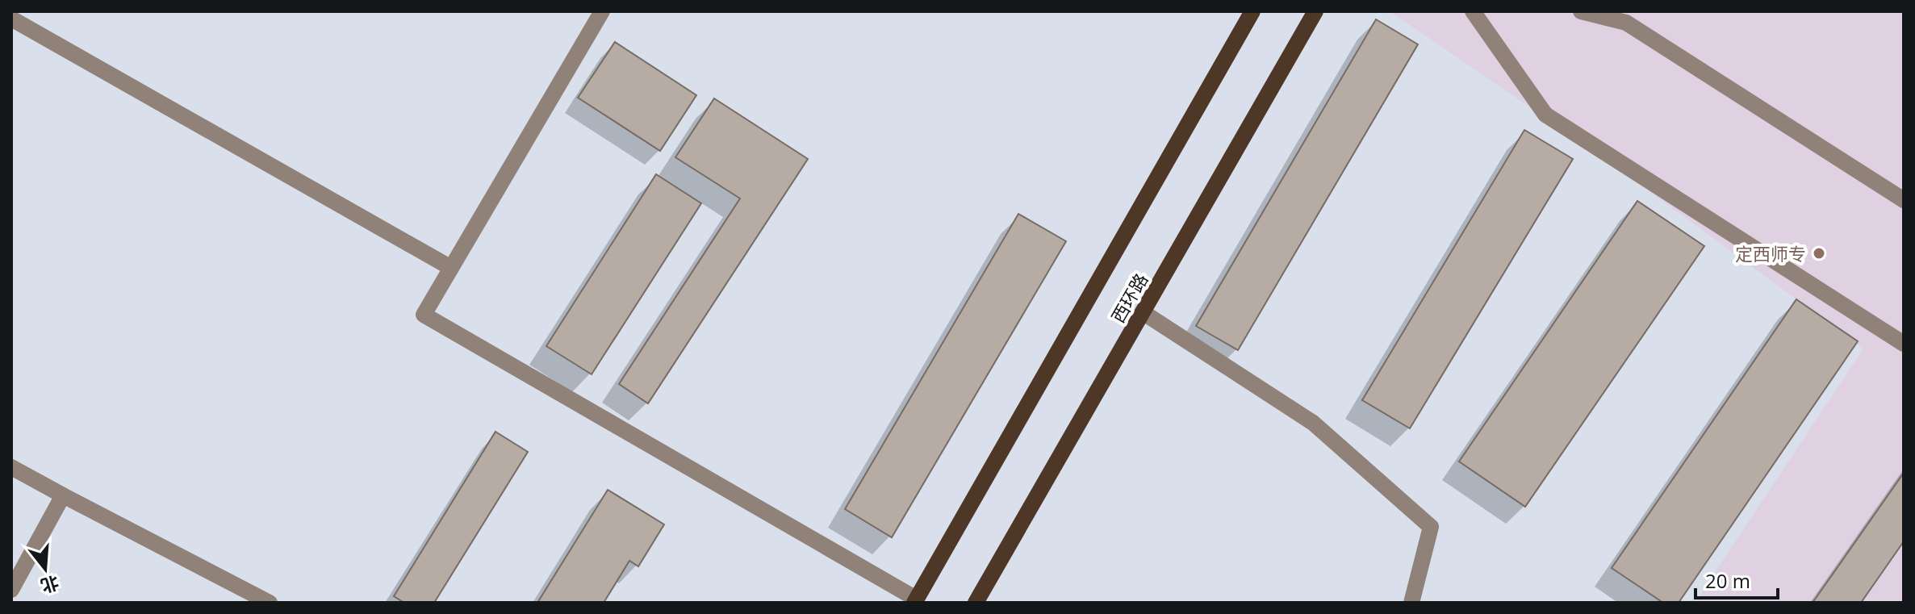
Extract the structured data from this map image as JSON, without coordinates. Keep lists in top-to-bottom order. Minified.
{"streets":{"main road":["西环路"]},"places":["定西师专"],"scale_bar":"20 m","north":"bottom"}
